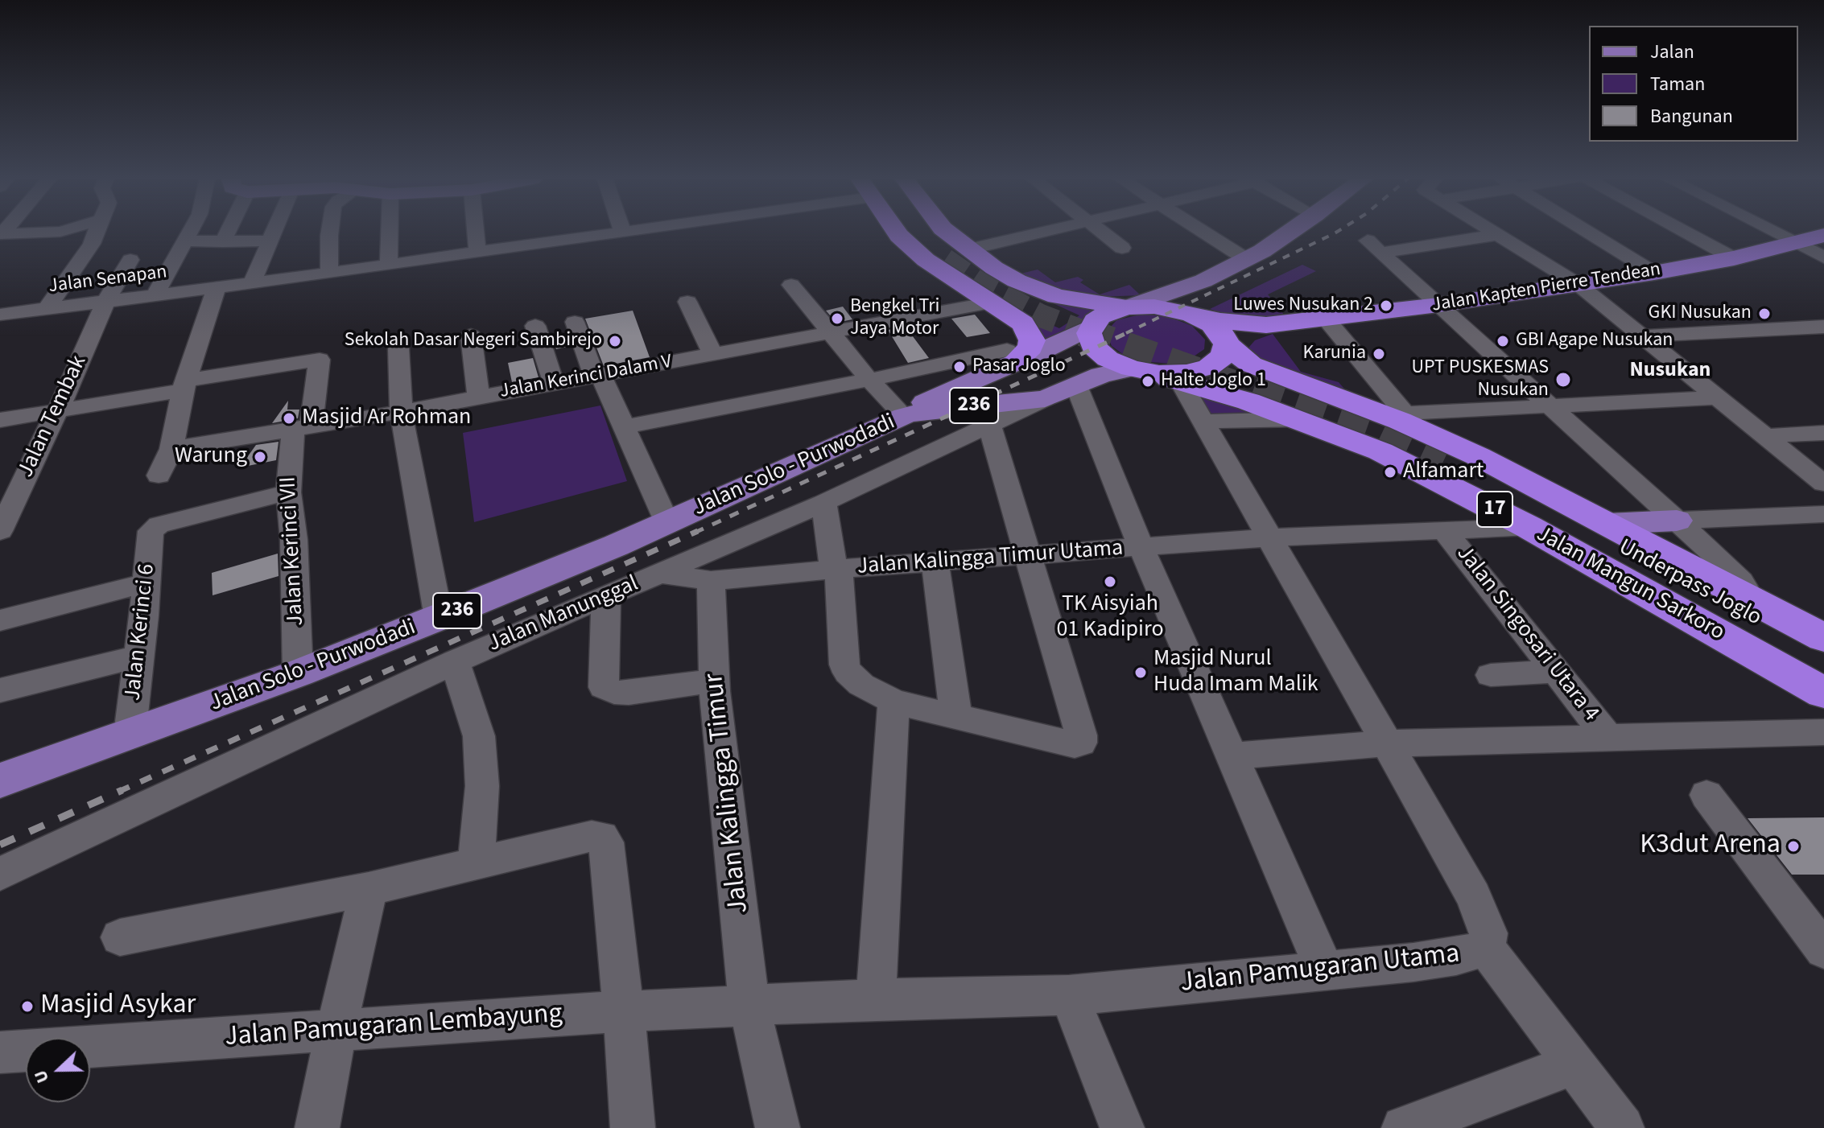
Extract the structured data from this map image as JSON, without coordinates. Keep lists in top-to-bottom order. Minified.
{"streets":{"highway":["Jalan Kapten Pierre Tendean","17","Underpass Joglo","Jalan Mangun Sarkoro"],"main road":["236","Jalan Solo - Purwodadi","Jalan Manunggal"],"street":["Jalan Senapan","Jalan Kerinci Dalam V","Jalan Tembak","Jalan Kerinci VII","Jalan Kalingga Timur Utama","Jalan Kerinci 6","Jalan Singosari Utara 4","Jalan Kalingga Timur","Jalan Pamugaran Utama","Jalan Pamugaran Lembayung"]},"crossings":[["Jalan Senapan","Jalan Tembak"],["Jalan Kapten Pierre Tendean","17"],["Jalan Kapten Pierre Tendean","Jalan Mangun Sarkoro"],["Jalan Kerinci Dalam V","Jalan Kerinci VII"],["236","Jalan Solo - Purwodadi"],["Jalan Solo - Purwodadi","17"],["Jalan Solo - Purwodadi","Jalan Kerinci VII"],["Jalan Solo - Purwodadi","Jalan Manunggal"],["Jalan Solo - Purwodadi","Jalan Kerinci 6"],["17","Jalan Mangun Sarkoro"],["17","Jalan Manunggal"],["Jalan Kerinci VII","Jalan Kerinci 6"],["Jalan Kalingga Timur Utama","Jalan Mangun Sarkoro"],["Jalan Kalingga Timur Utama","Jalan Manunggal"],["Jalan Kalingga Timur Utama","Jalan Singosari Utara 4"],["Jalan Kalingga Timur Utama","Jalan Kalingga Timur"],["Jalan Kalingga Timur Utama","Jalan Pamugaran Utama"],["Jalan Mangun Sarkoro","Jalan Manunggal"],["Jalan Mangun Sarkoro","Jalan Pamugaran Utama"],["Jalan Kalingga Timur","Jalan Pamugaran Utama"],["Jalan Kalingga Timur","Jalan Pamugaran Lembayung"],["Jalan Pamugaran Utama","Jalan Pamugaran Lembayung"]],"districts":["Nusukan"],"places":["Luwes Nusukan 2","GKI Nusukan","Bengkel Tri Jaya Motor","Sekolah Dasar Negeri Sambirejo","GBI Agape Nusukan","Karunia","Pasar Joglo","UPT PUSKESMAS Nusukan","Halte Joglo 1","Masjid Ar Rohman","Warung","Alfamart","TK Aisyiah 01 Kadipiro","Masjid Nurul Huda Imam Malik","K3dut Arena","Masjid Asykar"],"legend":["Jalan","Taman","Bangunan"],"north":"left"}
